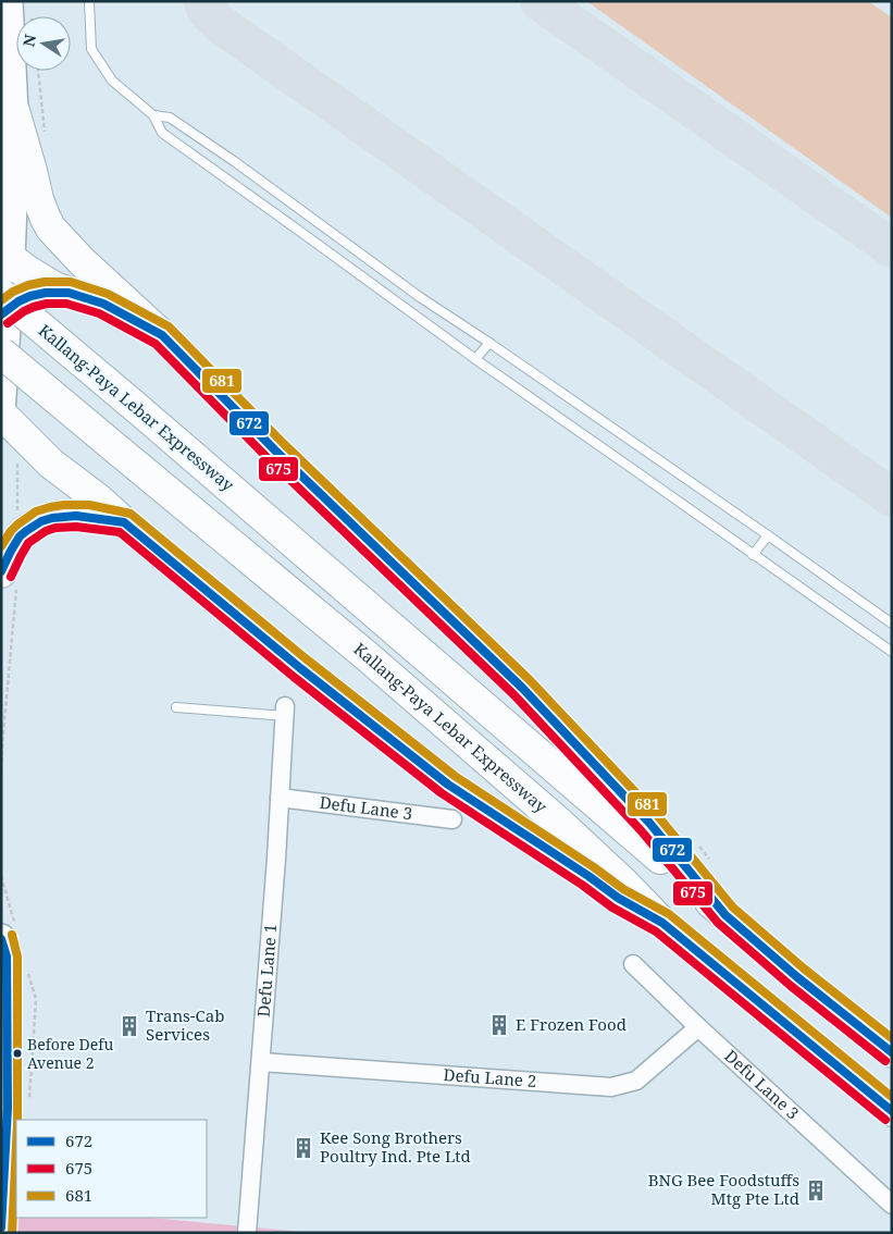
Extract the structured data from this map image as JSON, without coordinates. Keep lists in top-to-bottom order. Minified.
{"streets":{"highway":["Kallang-Paya Lebar Expressway"],"street":["Defu Lane 3","Defu Lane 1","Defu Lane 2"]},"crossings":[["Defu Lane 3","Defu Lane 1"],["Defu Lane 3","Defu Lane 2"],["Defu Lane 1","Defu Lane 2"]],"places":{"building":["E Frozen Food","Trans-Cab Services","Kee Song Brothers Poultry Ind. Pte Ltd","BNG Bee Foodstuffs Mtg Pte Ltd"],"other":["Before Defu Avenue 2"]},"lines":["transit line 681","transit line 672","transit line 675"],"legend":["672","675","681"],"north":"left"}
